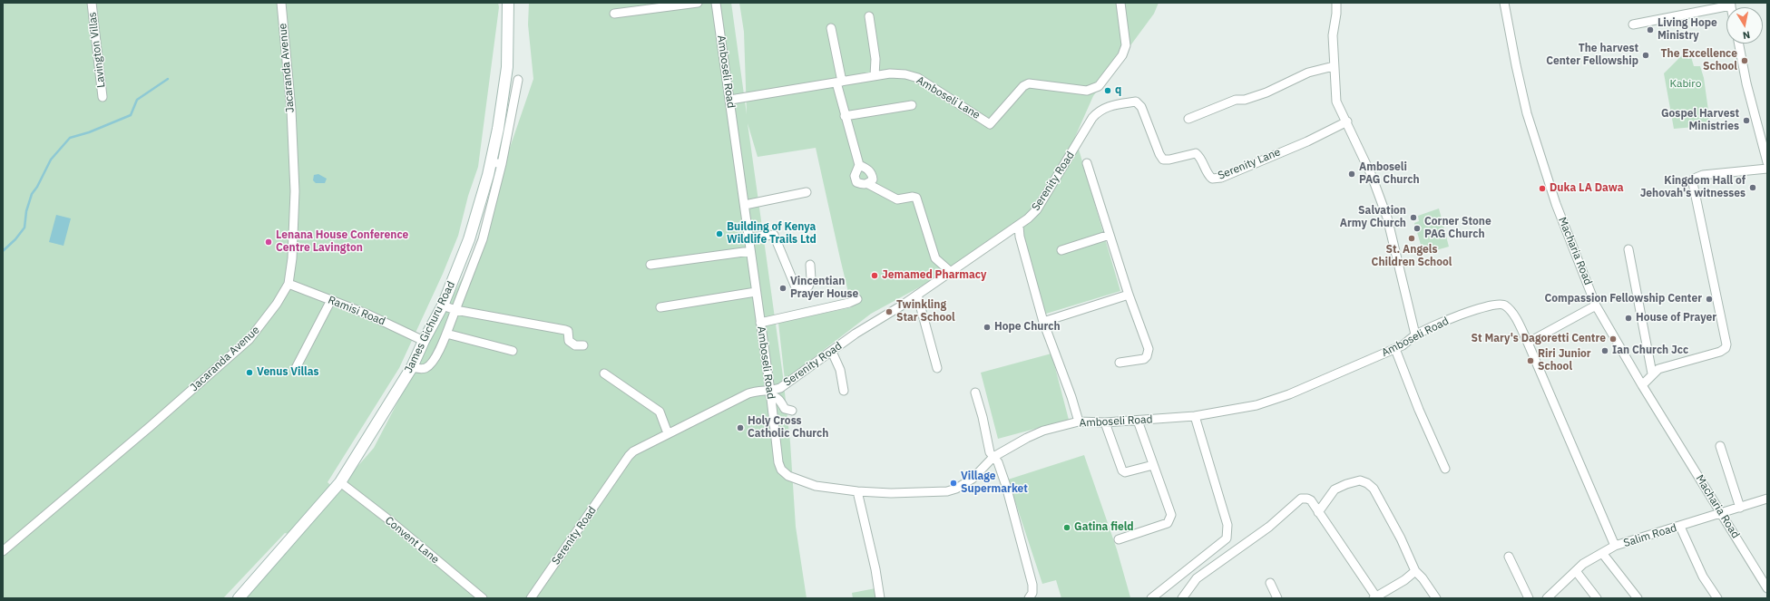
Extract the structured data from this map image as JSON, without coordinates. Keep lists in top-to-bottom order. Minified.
{"streets":{"main road":["James Gichuru Road"],"street":["Lavington Villas","Jacaranda Avenue","Amboseli Road","Amboseli Lane","Serenity Lane","Serenity Road","Macharia Road","Ramisi Road","Salim Road","Convent Lane"]},"crossings":[["Jacaranda Avenue","Ramisi Road"],["Amboseli Road","Amboseli Lane"],["Amboseli Road","Serenity Road"],["Amboseli Road","Salim Road"],["Serenity Lane","Serenity Road"],["Macharia Road","Salim Road"],["Ramisi Road","James Gichuru Road"],["James Gichuru Road","Convent Lane"]],"parks":["Kabiro"],"places":["Living Hope Ministry","The harvest Center Fellowship","The Excellence School","q","Gospel Harvest Ministries","Amboseli PAG Church","Kingdom Hall of Jehovah's witnesses","Duka LA Dawa","Salvation Army Church","Corner Stone PAG Church","Building of Kenya Wildlife Trails Ltd","St. Angels Children School","Lenana House Conference Centre Lavington","Jemamed Pharmacy","Vincentian Prayer House","Compassion Fellowship Center","Twinkling Star School","House of Prayer","Hope Church","St Mary's Dagoretti Centre","Ian Church Jcc","Riri Junior School","Venus Villas","Holy Cross Catholic Church","Village Supermarket","Gatina field"],"north":"bottom"}
